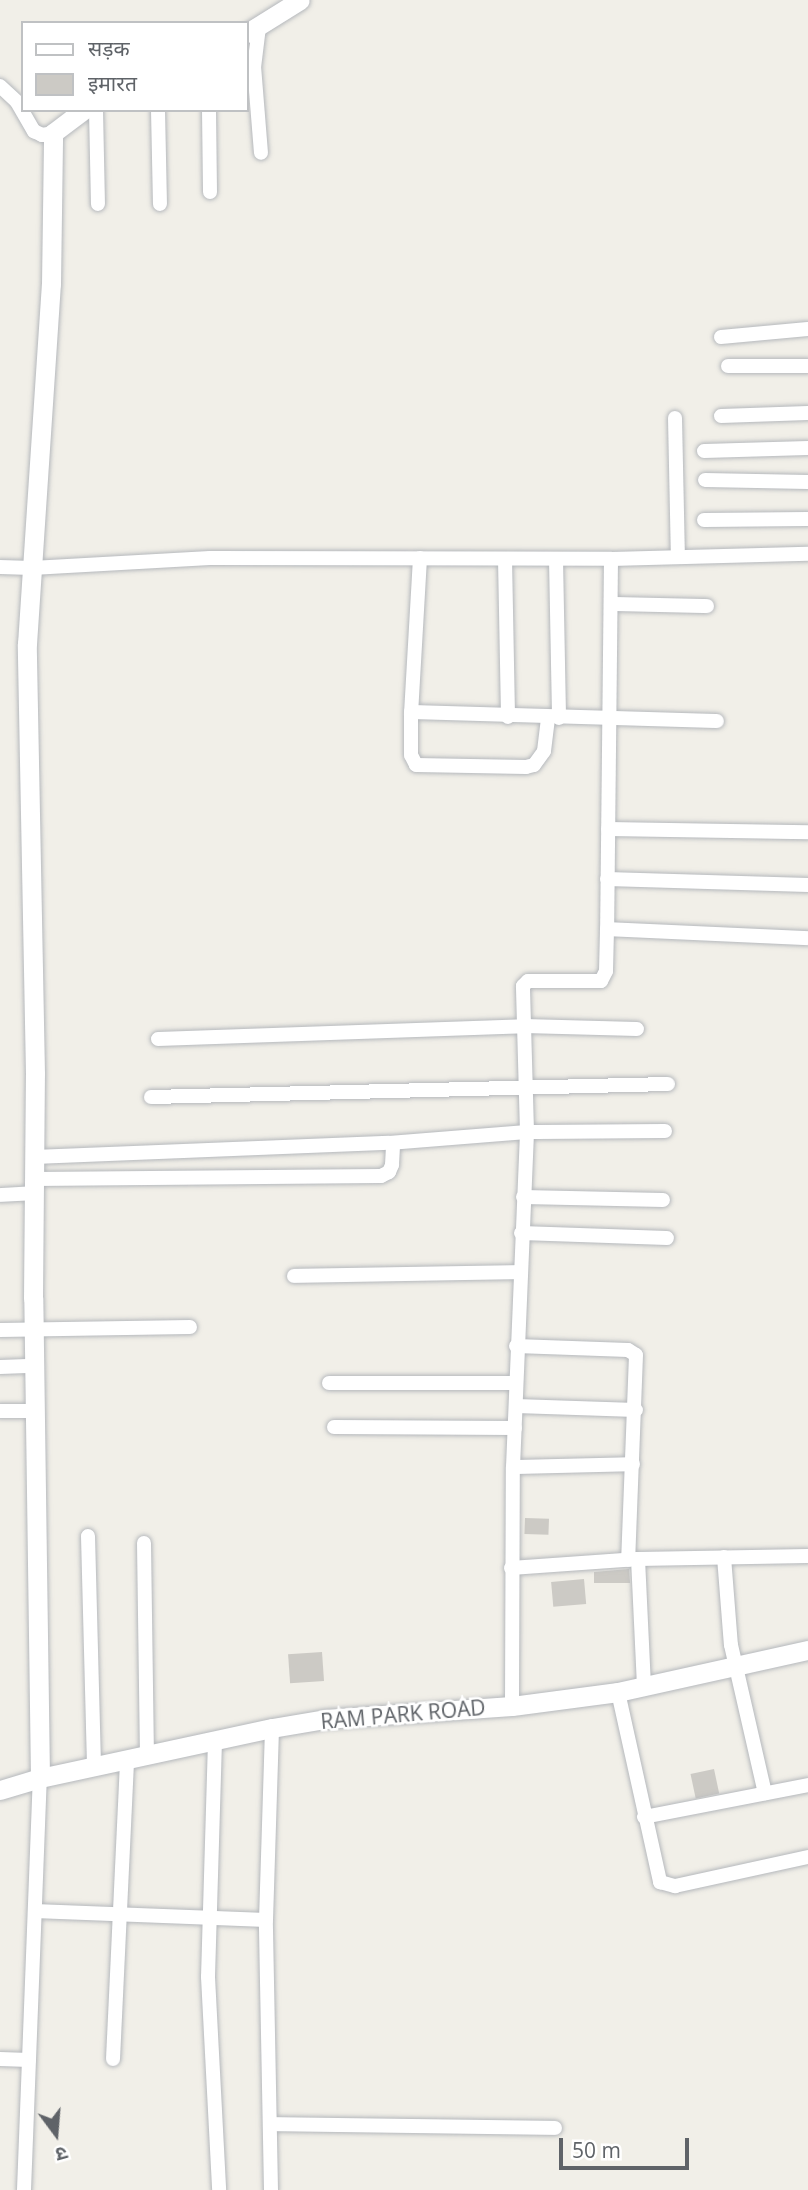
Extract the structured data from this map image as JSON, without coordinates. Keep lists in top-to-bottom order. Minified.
{"streets":{"street":["RAM PARK ROAD"]},"legend":["सड़क","इमारत"],"scale_bar":"50 m","north":"bottom"}
